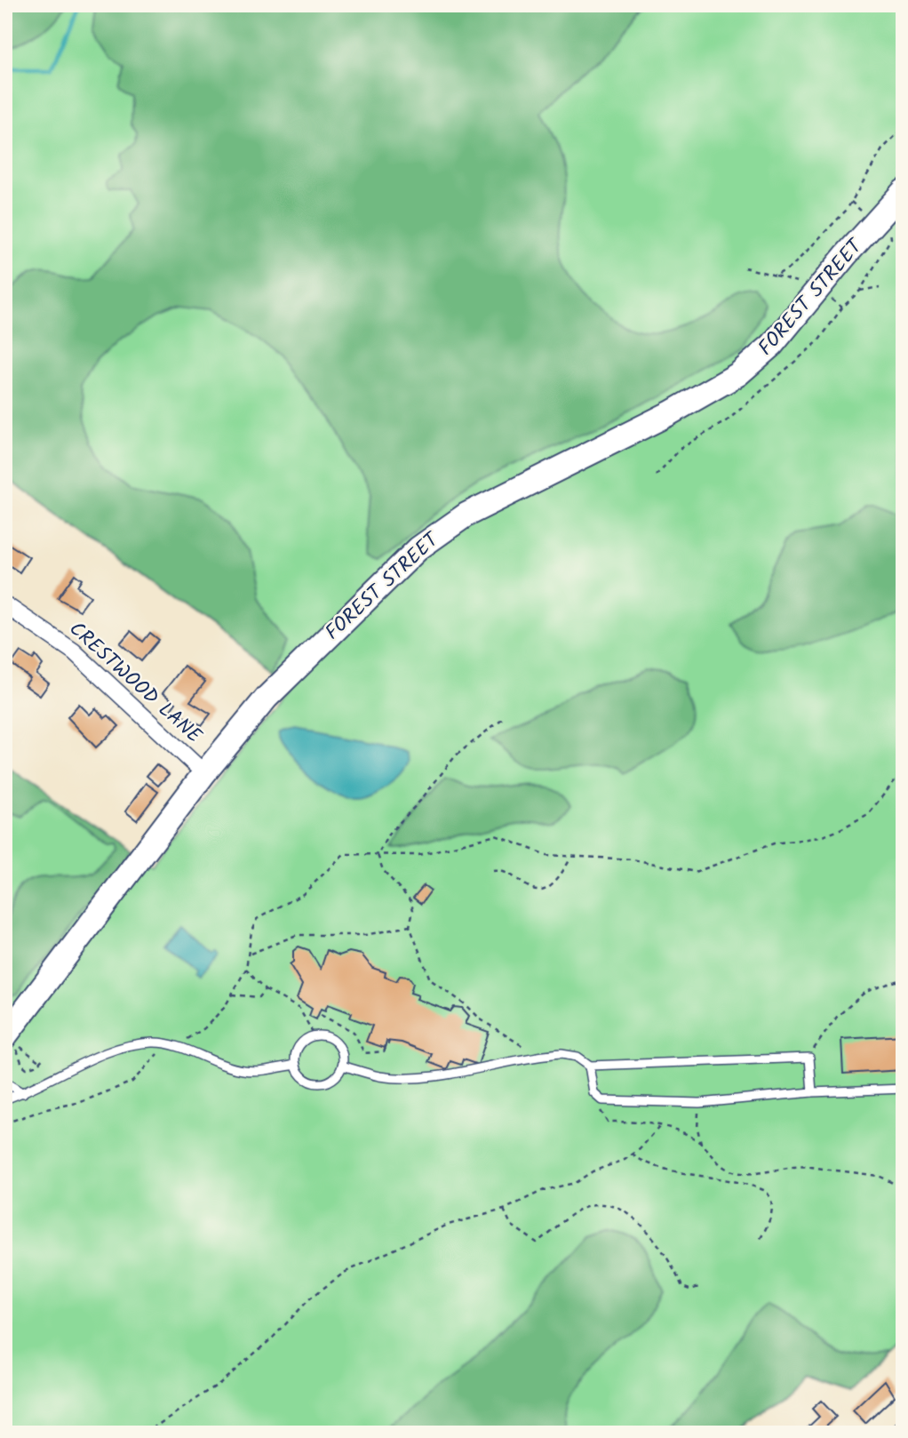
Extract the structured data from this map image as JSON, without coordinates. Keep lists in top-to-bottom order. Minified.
{"streets":{"street":["FOREST STREET","CRESTWOOD LANE"]},"crossings":[["FOREST STREET","CRESTWOOD LANE"]]}
